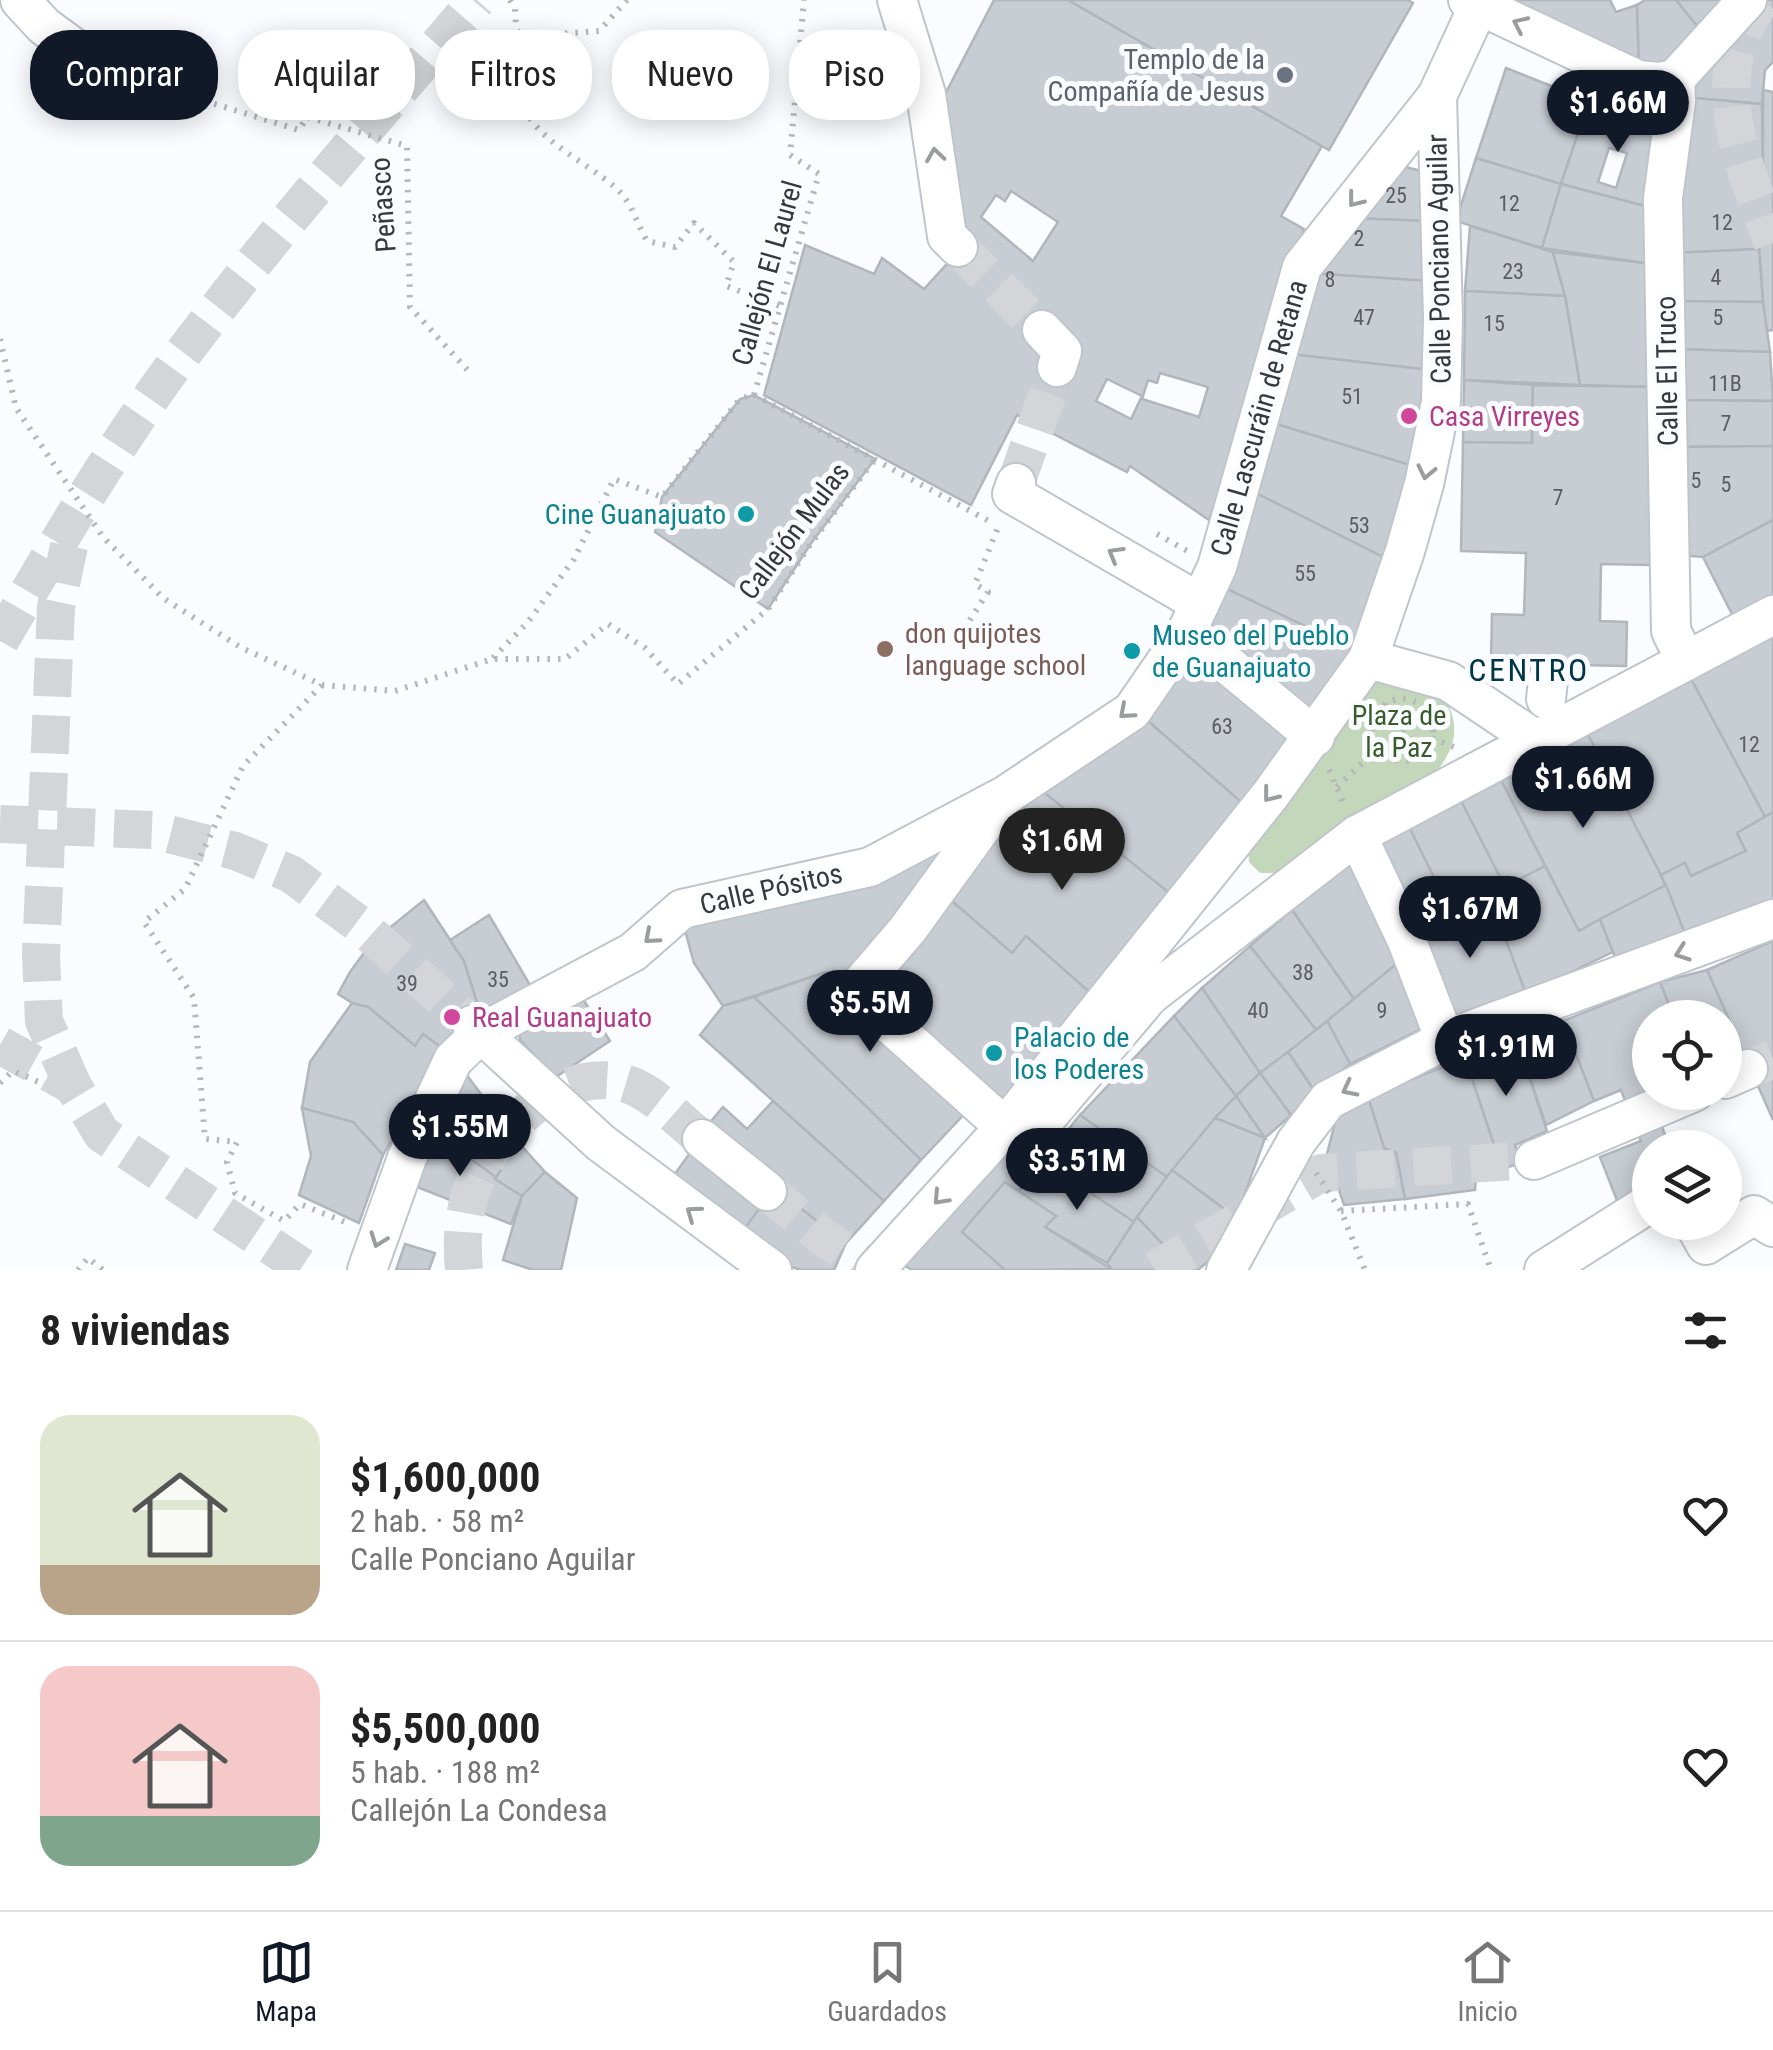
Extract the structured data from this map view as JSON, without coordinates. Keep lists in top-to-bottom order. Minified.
{"streets":{"street":["Calle Ponciano Aguilar","Calle El Truco","Calle Lascuráin de Retana","Calle Pósitos"],"path":["Peñasco","Callejón El Laurel","Callejón Mulas"]},"crossings":[["Calle Ponciano Aguilar","Calle Lascuráin de Retana"],["Calle Lascuráin de Retana","Calle Pósitos"]],"one_way":["Calle Ponciano Aguilar","Calle Lascuráin de Retana"],"districts":["CENTRO"],"parks":["Plaza de la Paz"],"places":["Templo de la Compañía de Jesus","Casa Virreyes","Cine Guanajuato","don quijotes language school","Museo del Pueblo de Guanajuato","Real Guanajuato","Palacio de los Poderes"],"house_numbers":["25","12","12","2","23","4","8","47","5","15","11B","51","7","5","5","7","53","55","63","12","38","35","39","40","9"],"page":{"chip":["Comprar","Alquilar","Filtros","Nuevo","Piso"],"price":["$1.66M","$1.66M","$1.6M","$1.67M","$5.5M","$1.91M","$1.55M","$3.51M"],"heading":"8 viviendas","list":[{"name":"$1,600,000","note":"2 hab. · 58 m² · Calle Ponciano Aguilar"},{"name":"$5,500,000","note":"5 hab. · 188 m² · Callejón La Condesa"}],"tabs":["Mapa","Guardados","Inicio"]}}
